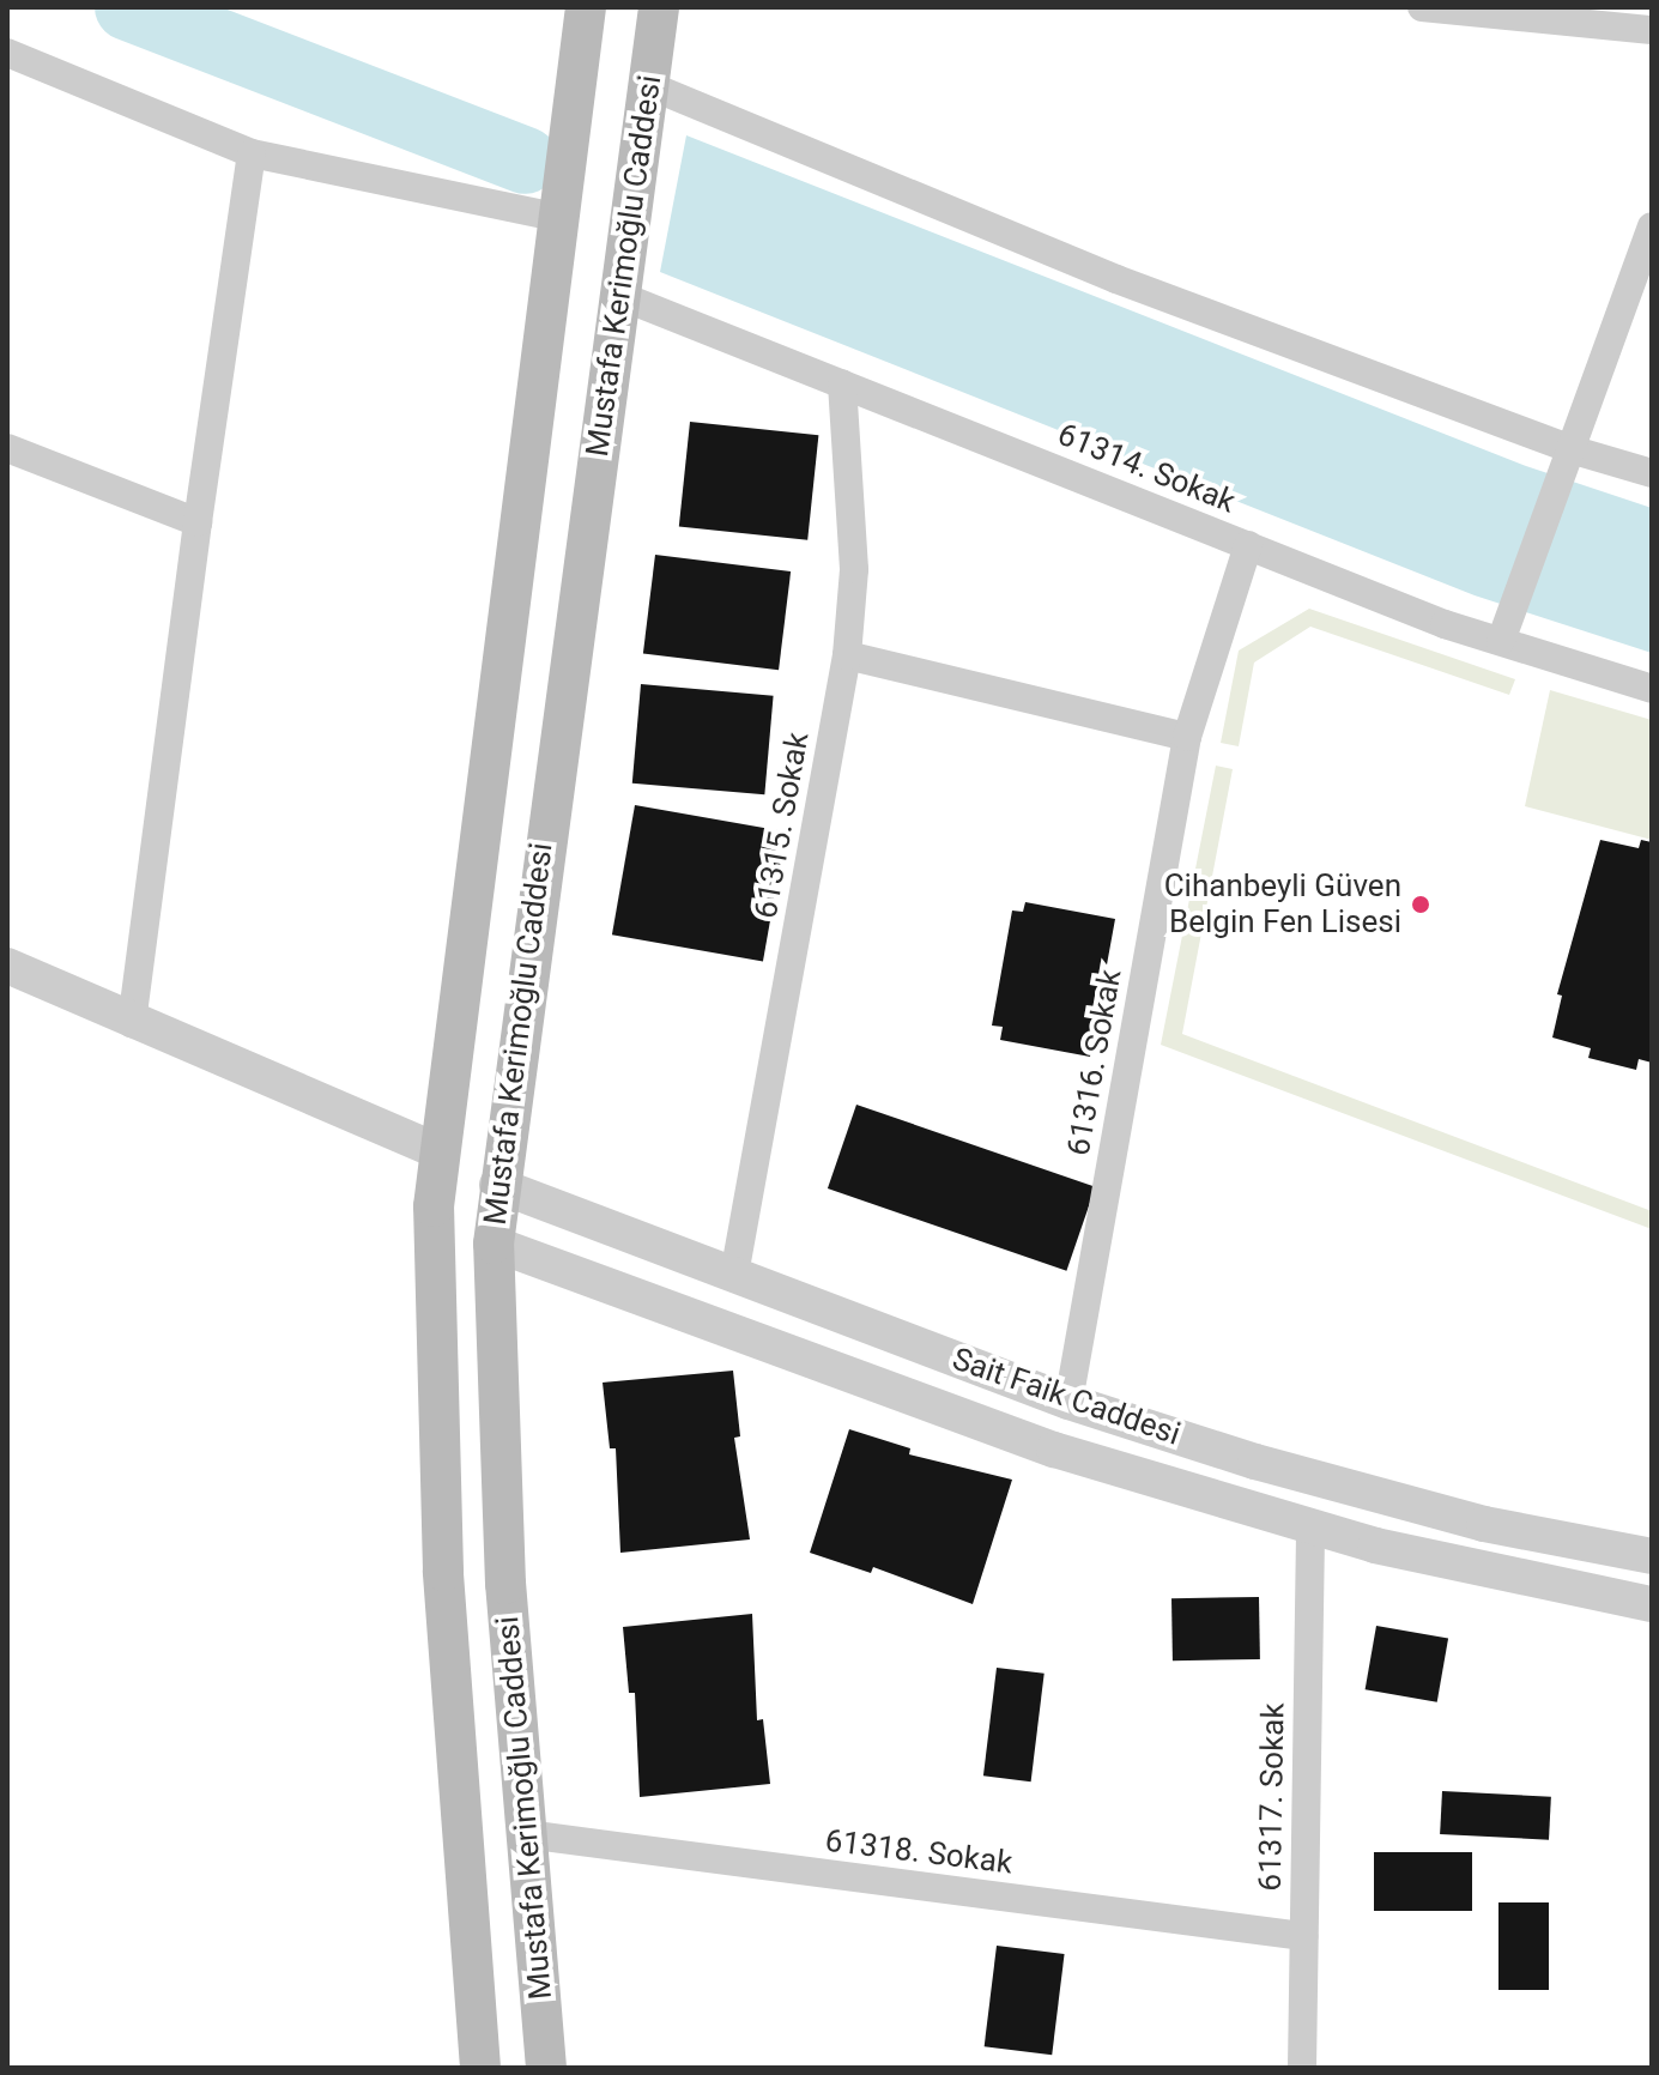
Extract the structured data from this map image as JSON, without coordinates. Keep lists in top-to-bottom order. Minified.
{"streets":{"main road":["Mustafa Kerimoğlu Caddesi"],"street":["61314. Sokak","61315. Sokak","61316. Sokak","Sait Faik Caddesi","61317. Sokak","61318. Sokak"]},"crossings":[["Mustafa Kerimoğlu Caddesi","61314. Sokak"],["Mustafa Kerimoğlu Caddesi","Sait Faik Caddesi"],["Mustafa Kerimoğlu Caddesi","61318. Sokak"],["61314. Sokak","61315. Sokak"],["61314. Sokak","61316. Sokak"],["61315. Sokak","Sait Faik Caddesi"],["61316. Sokak","Sait Faik Caddesi"],["Sait Faik Caddesi","61317. Sokak"],["61317. Sokak","61318. Sokak"]],"places":["Cihanbeyli Güven Belgin Fen Lisesi"]}
